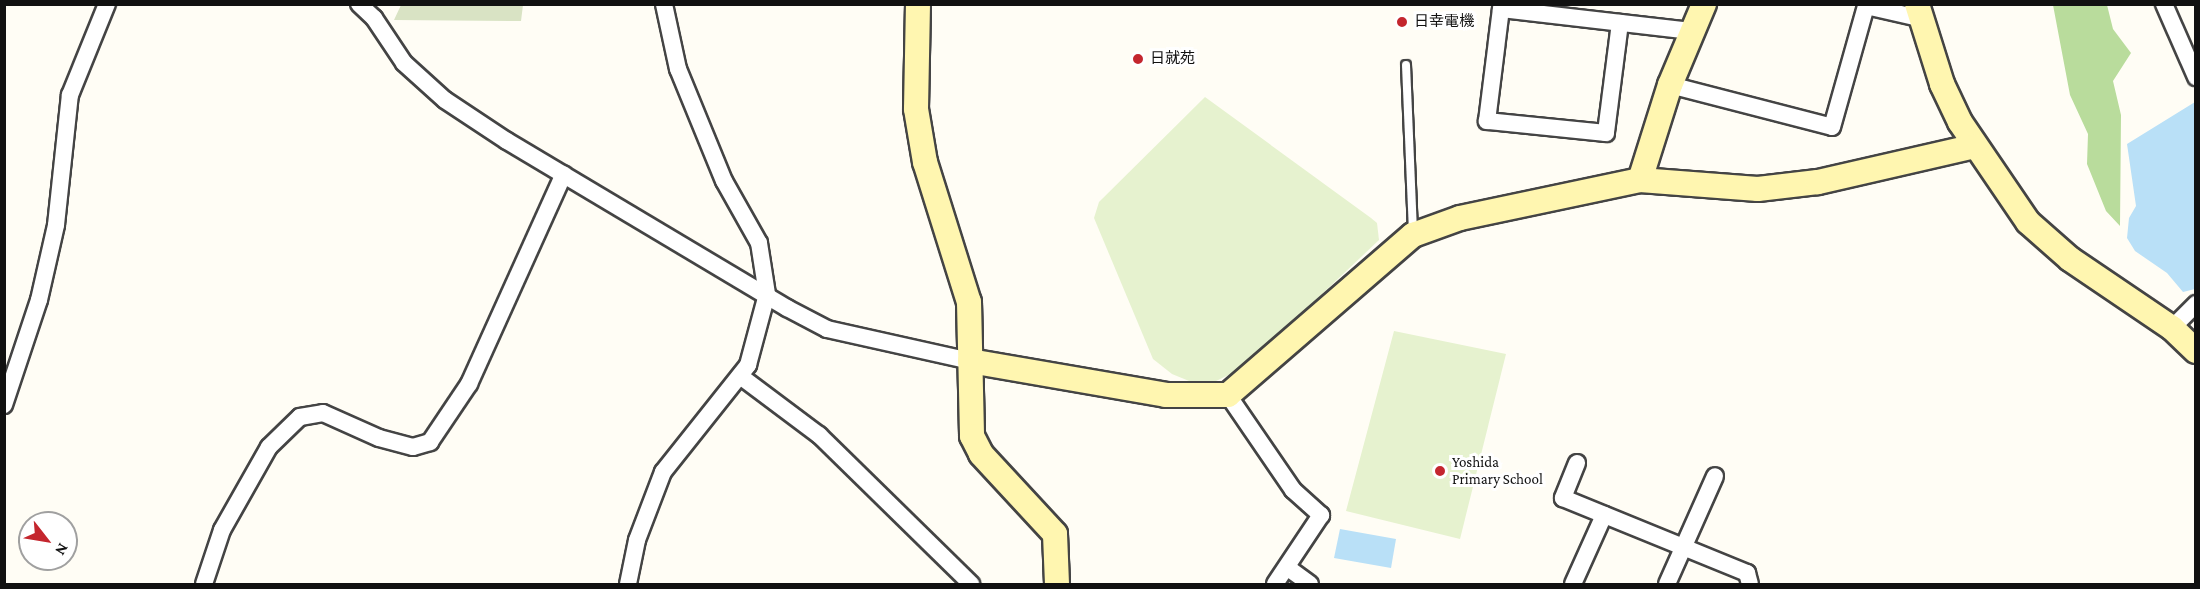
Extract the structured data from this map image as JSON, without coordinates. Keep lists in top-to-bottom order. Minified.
{"places":["日幸電機","日就苑","Yoshida Primary School"],"north":"bottom right"}
